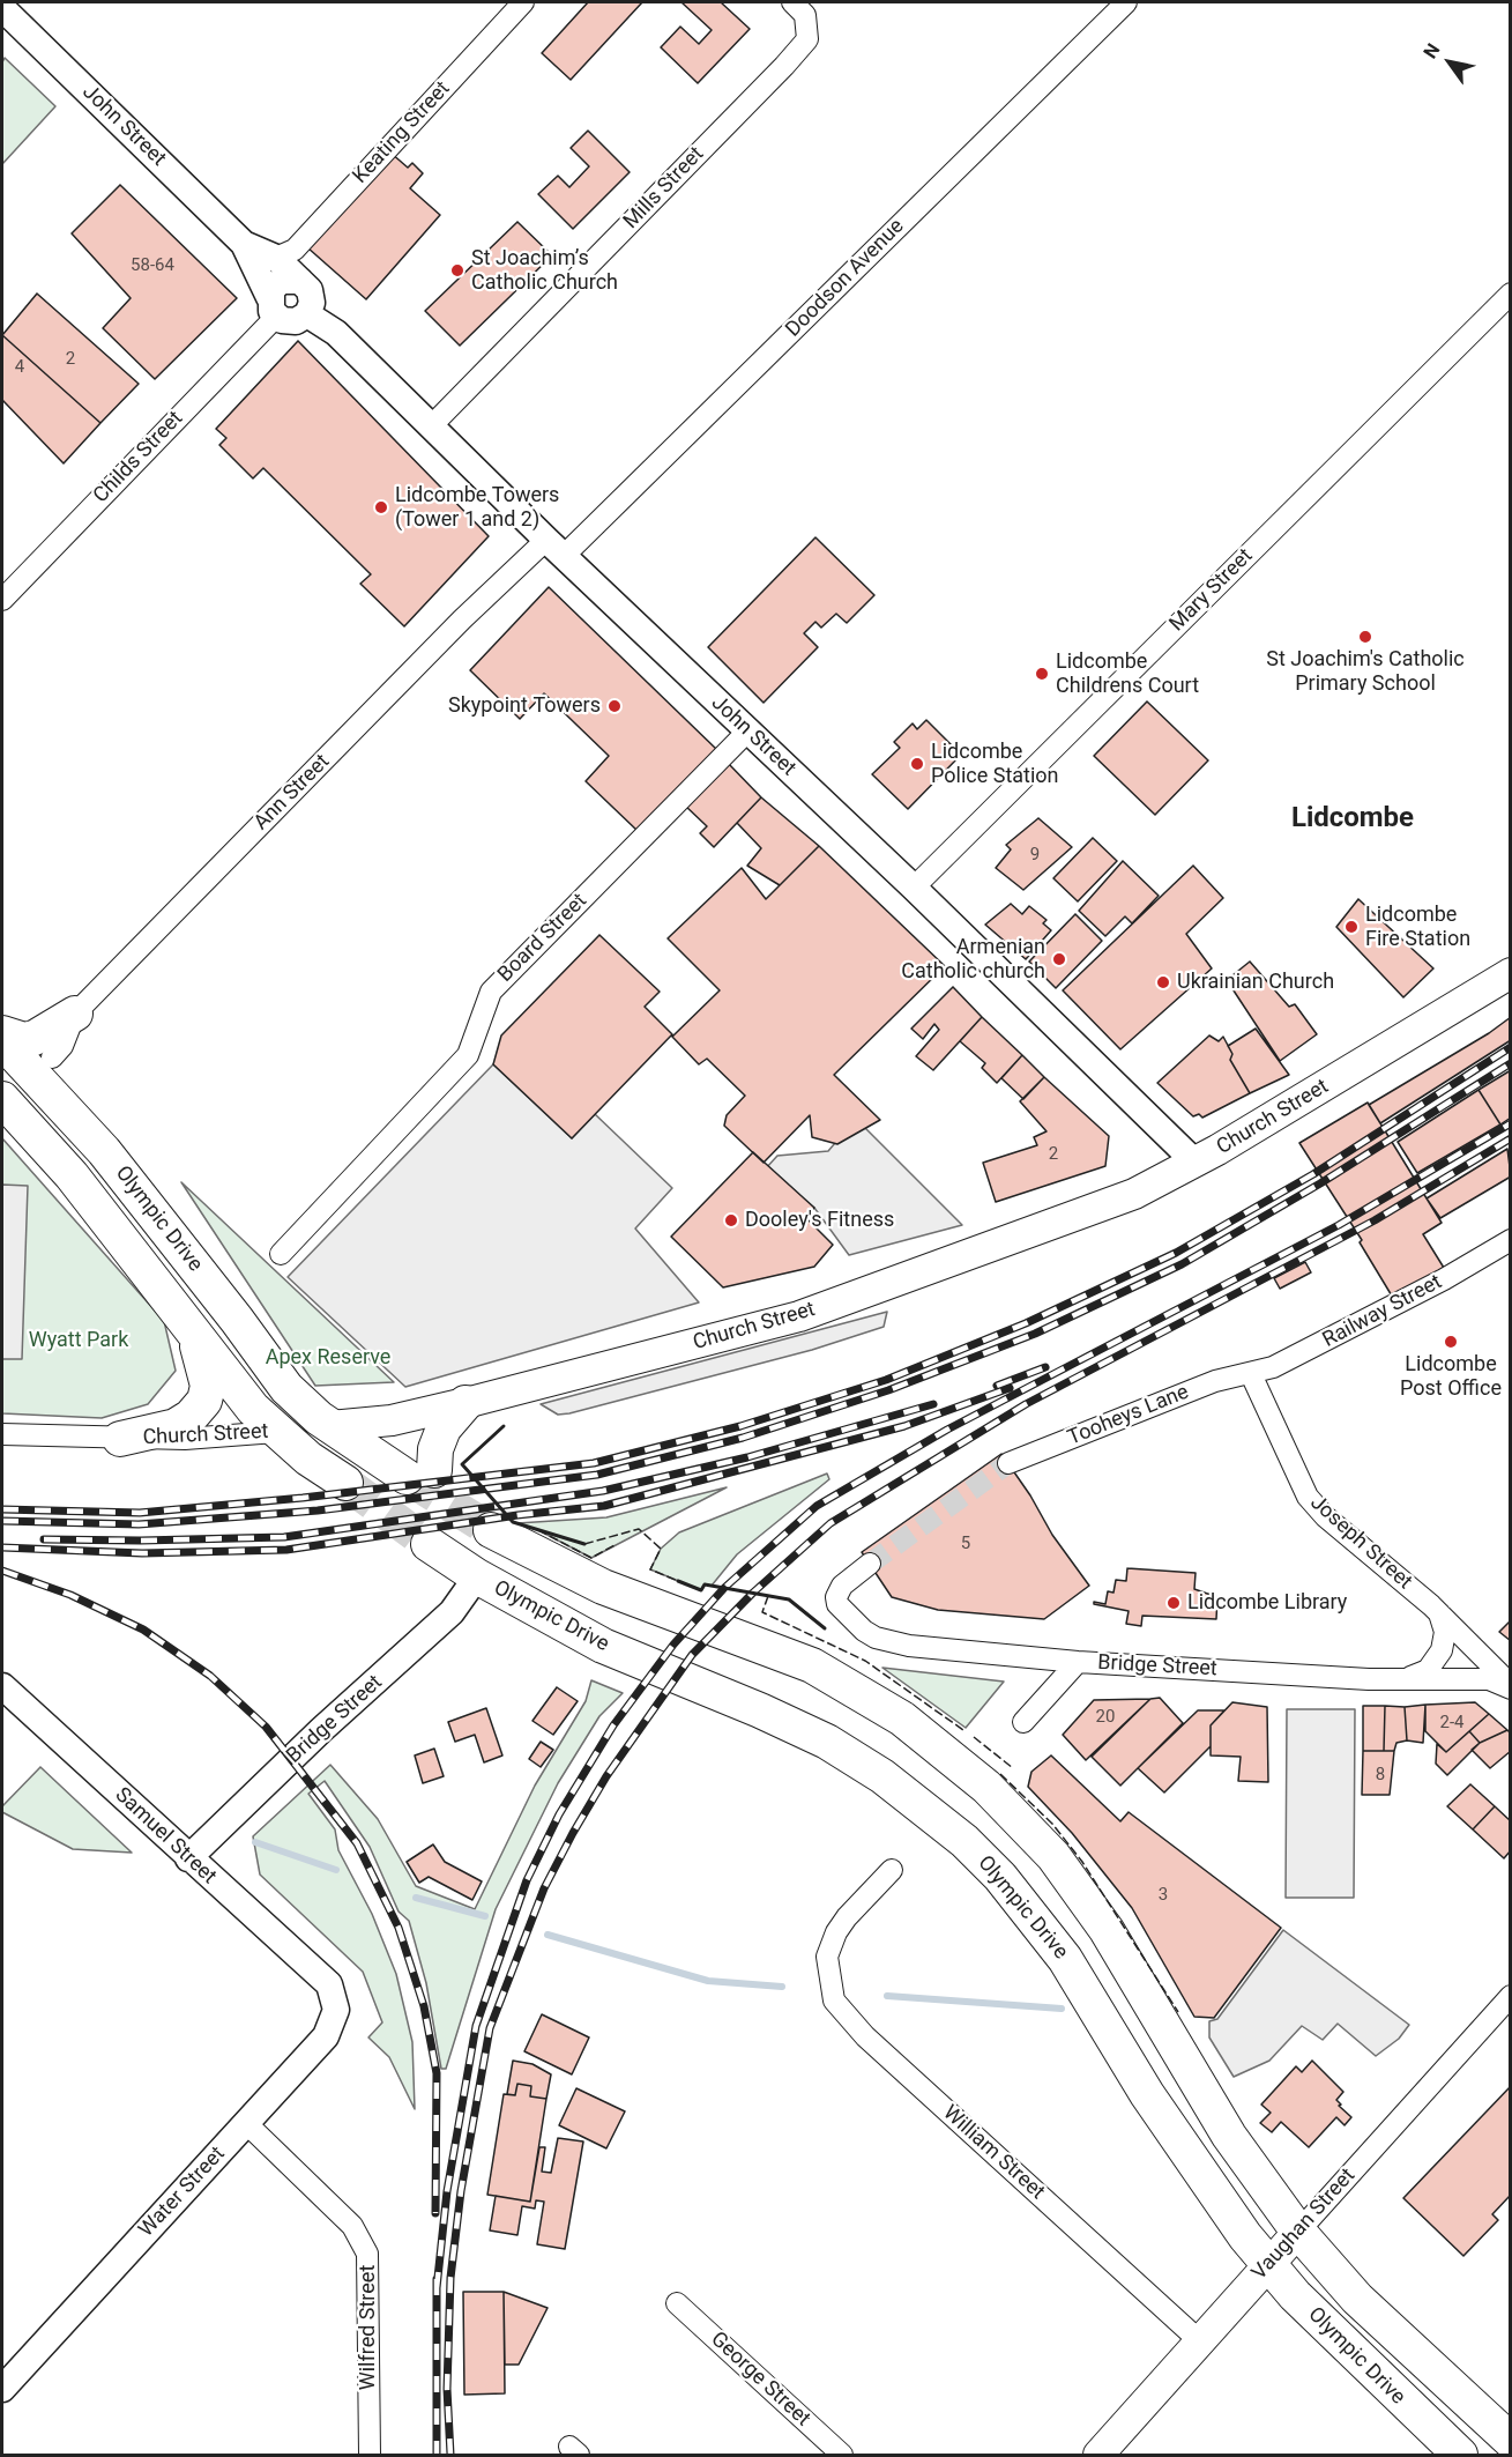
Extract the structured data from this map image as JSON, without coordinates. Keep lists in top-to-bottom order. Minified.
{"streets":{"highway":["Church Street","Olympic Drive"],"main road":["Vaughan Street"],"street":["John Street","Keating Street","Mills Street","Doodson Avenue","Childs Street","Mary Street","Ann Street","Board Street","Railway Street","Tooheys Lane","Joseph Street","Bridge Street","Samuel Street","William Street","Water Street","Wilfred Street","George Street"]},"crossings":[["John Street","Keating Street"],["John Street","Mills Street"],["John Street","Doodson Avenue"],["John Street","Childs Street"],["John Street","Mary Street"],["John Street","Ann Street"],["John Street","Board Street"],["John Street","Church Street"],["Doodson Avenue","Ann Street"],["Church Street","Olympic Drive"],["Olympic Drive","Bridge Street"],["Olympic Drive","Vaughan Street"],["Railway Street","Tooheys Lane"],["Railway Street","Joseph Street"],["Tooheys Lane","Joseph Street"],["Joseph Street","Bridge Street"],["Bridge Street","Samuel Street"],["Samuel Street","Water Street"],["William Street","Vaughan Street"],["Water Street","Wilfred Street"]],"districts":["Lidcombe"],"parks":["Wyatt Park","Apex Reserve"],"places":["St Joachim’s Catholic Church","Lidcombe Towers (Tower 1 and 2)","St Joachim's Catholic Primary School","Lidcombe Childrens Court","Skypoint Towers","Lidcombe Police Station","Lidcombe Fire Station","Armenian Catholic church","Ukrainian Church","Dooley's Fitness","Lidcombe Post Office","Lidcombe Library"],"house_numbers":["58-64","2","4","9","2","5","20","2-4","8","3"],"north":"top left"}
